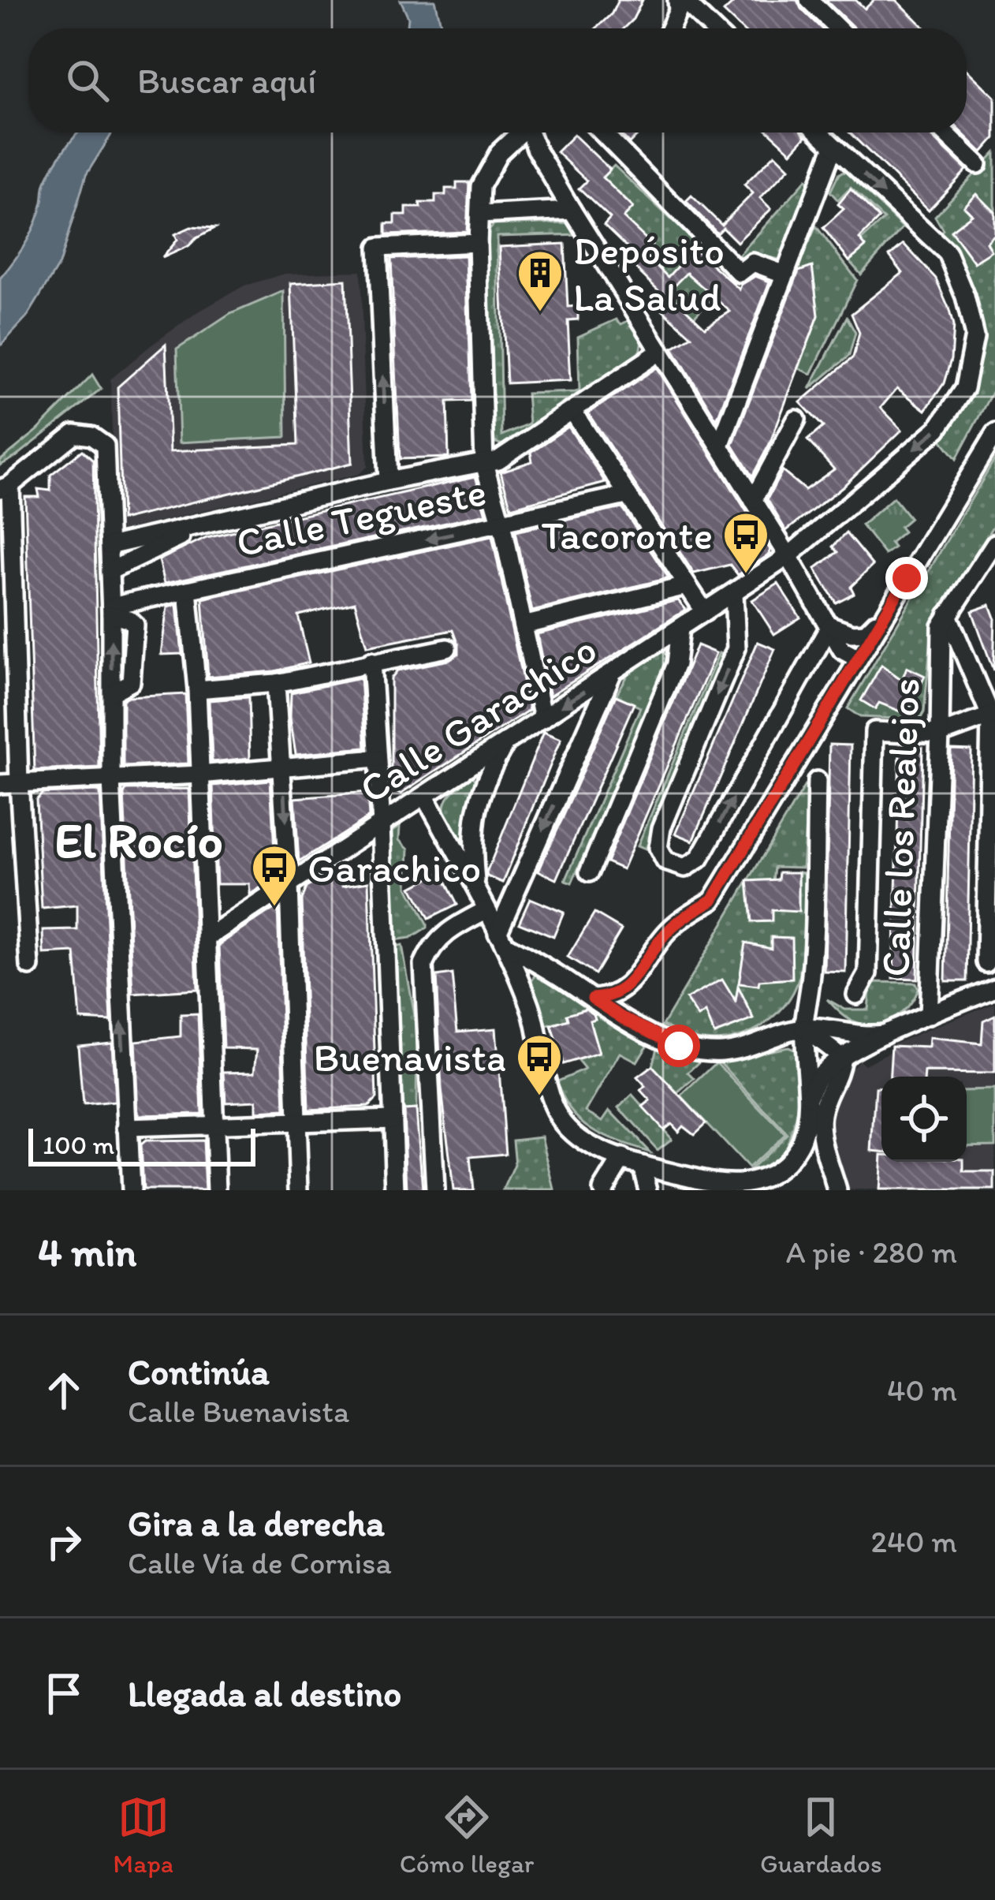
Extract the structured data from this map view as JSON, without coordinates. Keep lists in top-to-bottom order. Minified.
{"streets":{"street":["Calle Tegueste","Calle Garachico","Calle los Realejos"]},"districts":["El Rocío"],"places":{"building":["Depósito La Salud"],"bus stop":["Tacoronte","Garachico","Buenavista"]},"scale_bar":"100 m","page":{"search":"Buscar aquí","scale":"100 m","heading":["4 min","A pie · 280 m"],"list":[["Continúa","Calle Buenavista","40 m"],["Gira a la derecha","Calle Vía de Cornisa","240 m"],"Llegada al destino"],"nav":["Mapa","Cómo llegar","Guardados"]}}
